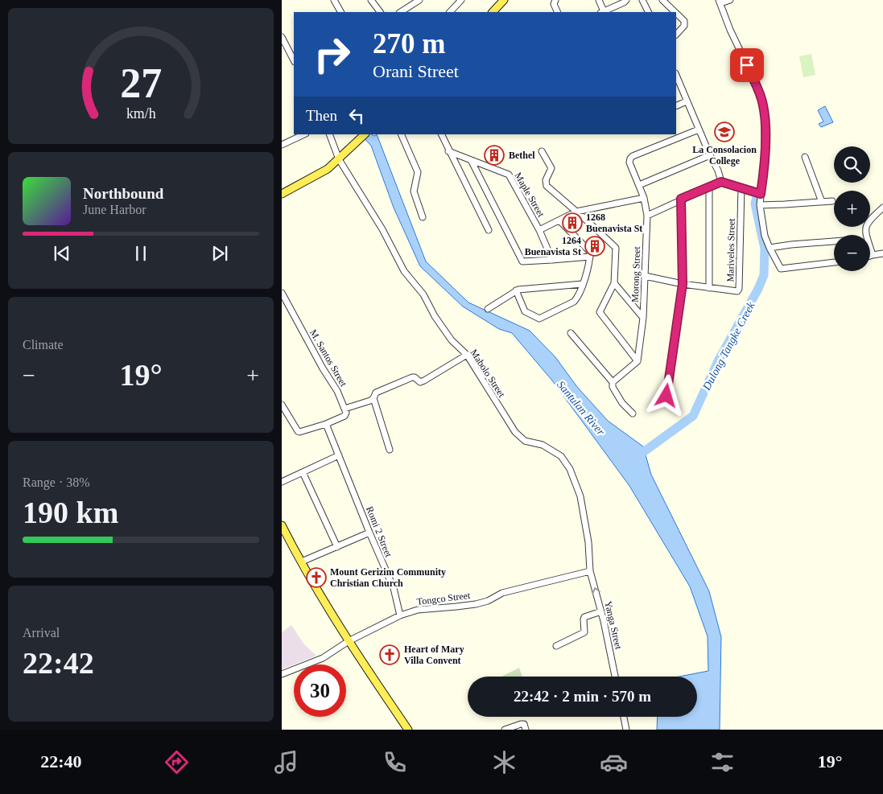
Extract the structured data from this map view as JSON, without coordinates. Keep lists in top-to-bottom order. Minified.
{"streets":{"street":["Maple Street","Mariveles Street","Morong Street","M. Santos Street","Mabolo Street","Romi 2 Street","Tongco Street","Yanga Street"]},"crossings":[["Mariveles Street","Morong Street"],["Mabolo Street","Tongco Street"],["Mabolo Street","Yanga Street"],["Romi 2 Street","Tongco Street"],["Tongco Street","Yanga Street"]],"one_way":["Yanga Street"],"water":["Dulong Tangke Creek","Santulan River"],"places":{"school or university":["La Consolacion College"],"building":["Bethel","1268 Buenavista St","1264 Buenavista St"],"church":["Mount Gerizim Community Christian Church","Heart of Mary Villa Convent"]},"page":{"turn":["270 m","Orani Street"],"then":"Then","map_buttons":["+","−"],"song":["Northbound","June Harbor"],"tile":["Climate",["Range · 38%","190 km"],["Arrival","22:42"]],"heat":["−","19°","+"],"limit":"30","trip":"22:42 · 2 min · 570 m","tabs":["22:40","19°"],"gauge":["27","km/h"]}}
